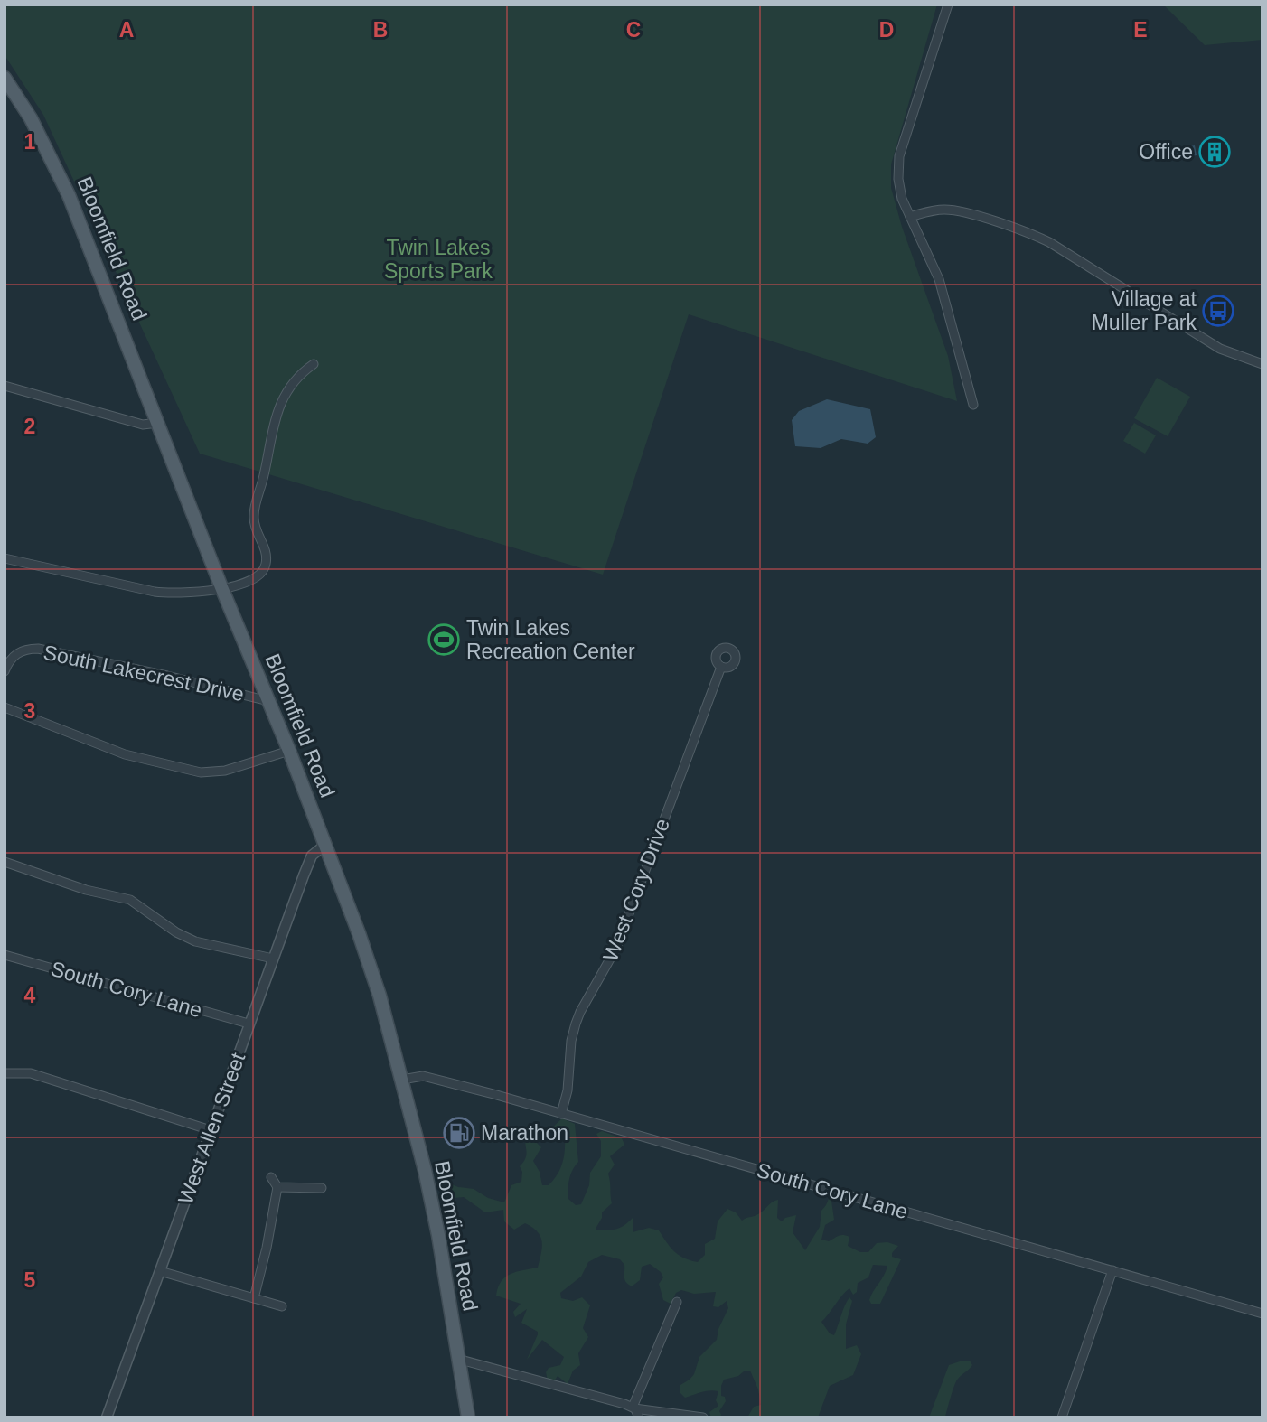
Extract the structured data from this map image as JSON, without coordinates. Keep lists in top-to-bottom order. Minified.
{"streets":{"main road":["Bloomfield Road"],"street":["South Lakecrest Drive","West Cory Drive","South Cory Lane","West Allen Street"]},"crossings":[["Bloomfield Road","South Lakecrest Drive"],["Bloomfield Road","South Cory Lane"],["Bloomfield Road","West Allen Street"],["West Cory Drive","South Cory Lane"],["South Cory Lane","West Allen Street"]],"parks":["Twin Lakes Sports Park"],"places":{"building":["Office"],"bus stop":["Village at Muller Park"],"sports":["Twin Lakes Recreation Center"],"fuel station":["Marathon"]},"grid":{"columns":["A","B","C","D","E"],"rows":["1","2","3","4","5"]}}
